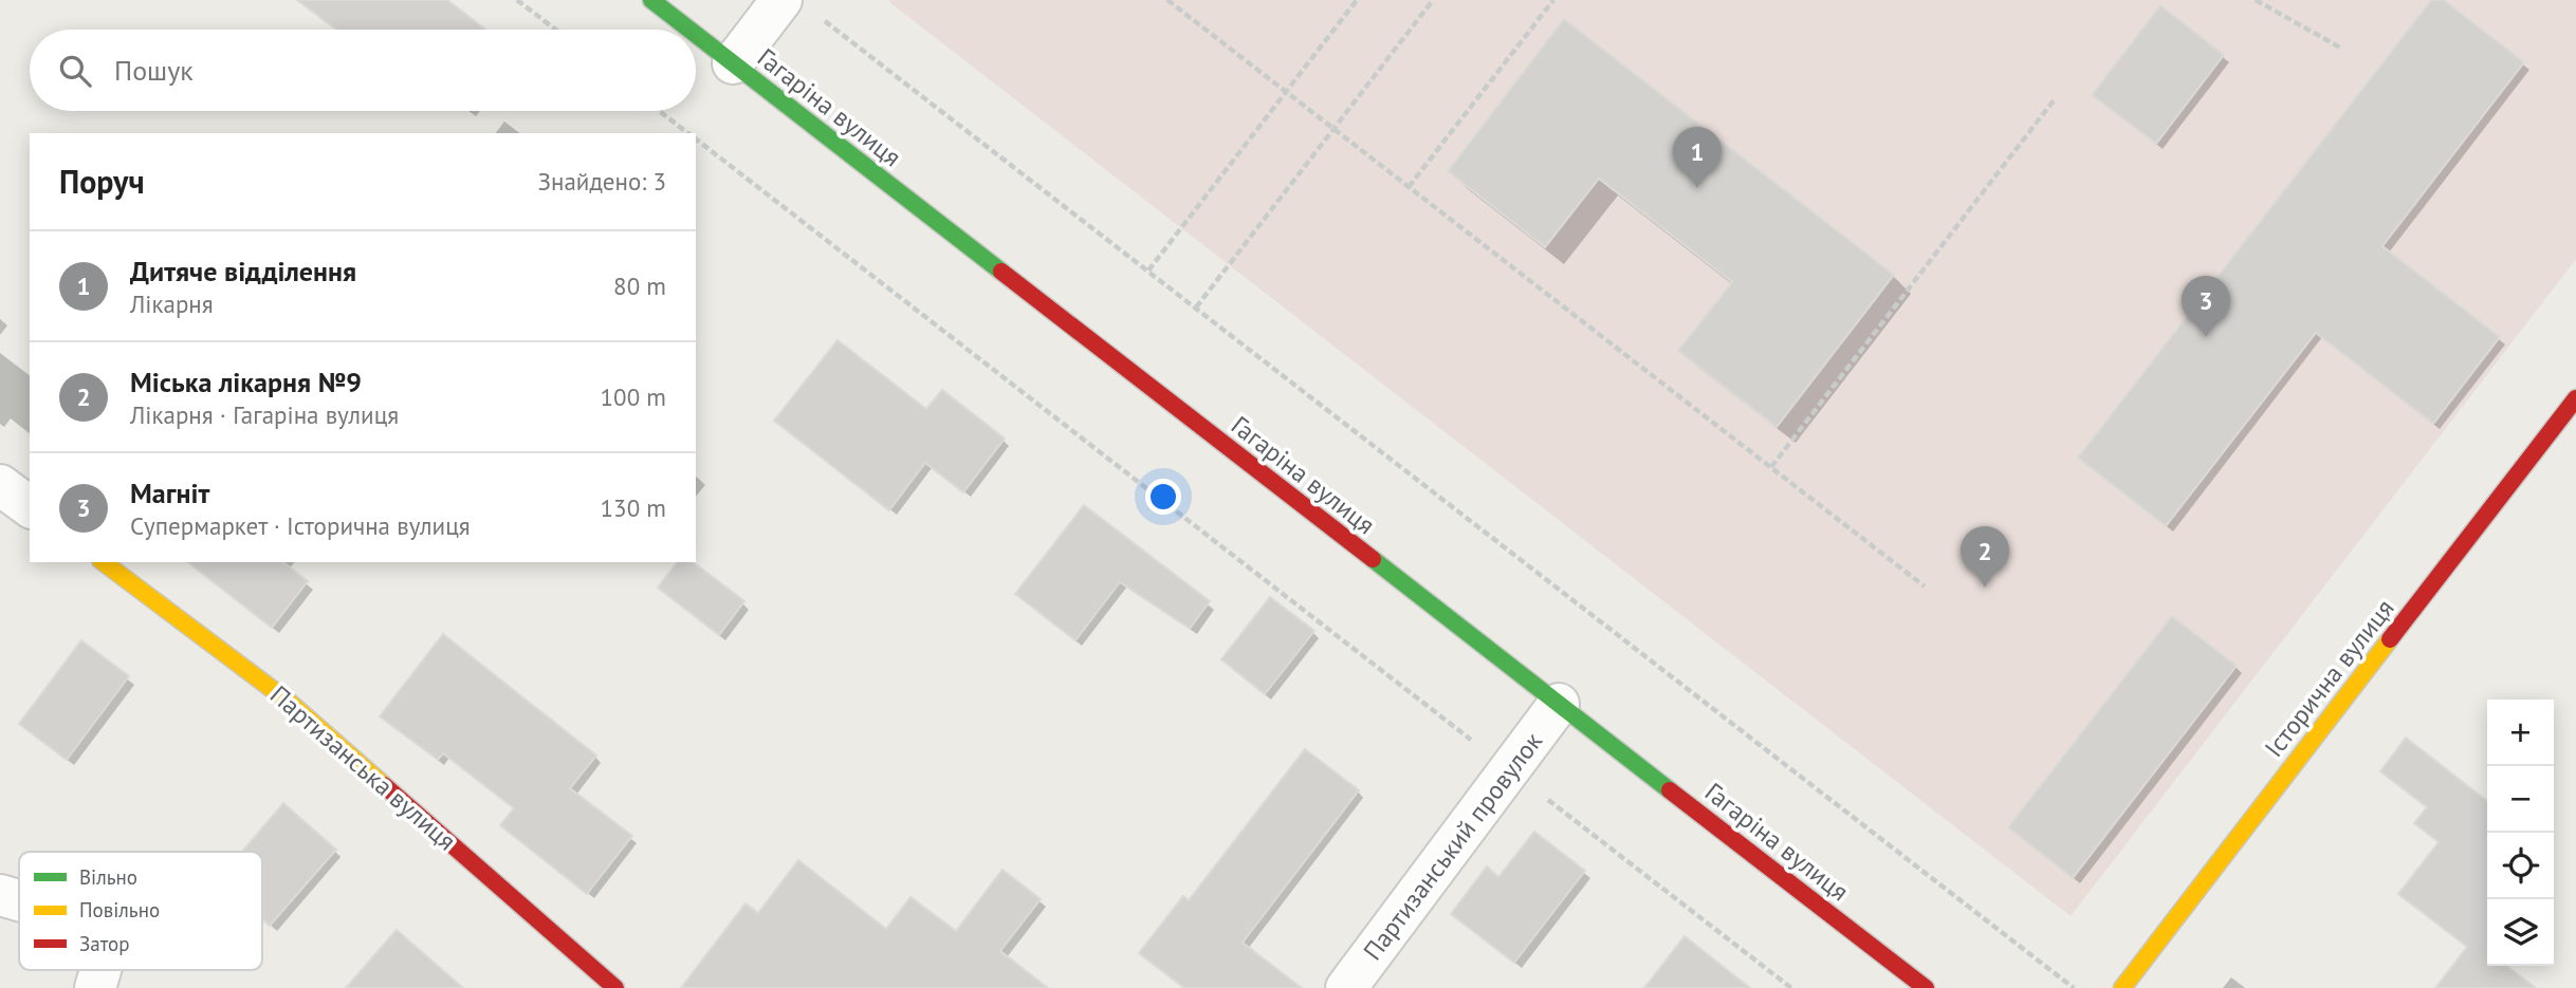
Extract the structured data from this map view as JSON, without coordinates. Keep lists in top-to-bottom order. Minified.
{"streets":{"street":["Гагаріна вулиця","Історична вулиця","Партизанська вулиця","Партизанський провулок"]},"crossings":[["Гагаріна вулиця","Партизанський провулок"]],"legend":["Вільно","Повільно","Затор"],"page":{"search":"Пошук","pins":["1","3","2"],"heading":["Поруч","Знайдено: 3"],"list":[{"mark":"1","name":"Дитяче відділення","note":"Лікарня","value":"80 m"},{"mark":"2","name":"Міська лікарня №9","note":"Лікарня · Гагаріна вулиця","value":"100 m"},{"mark":"3","name":"Магніт","note":"Супермаркет · Історична вулиця","value":"130 m"}],"map_buttons":["+","−"]}}
